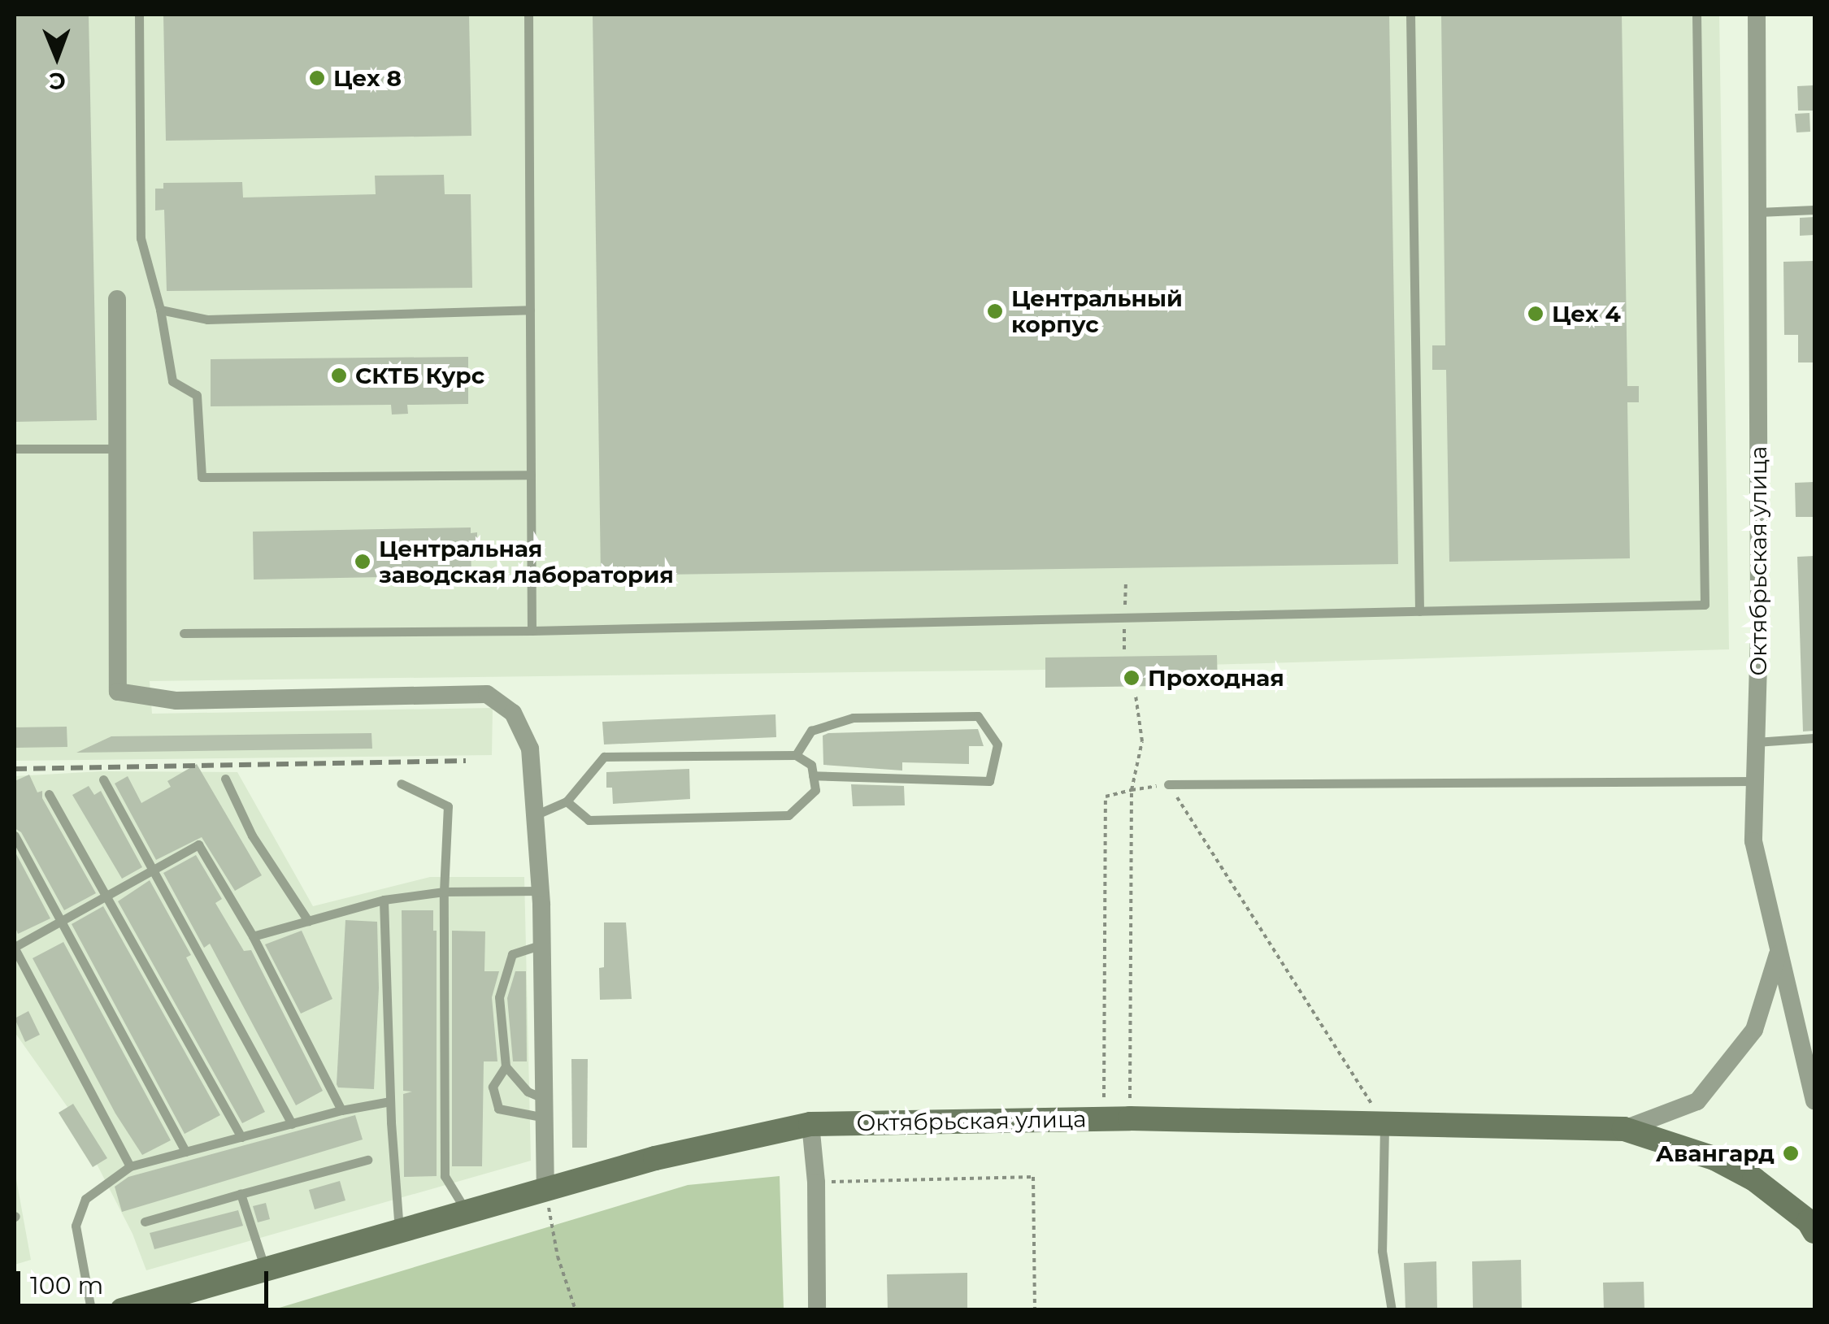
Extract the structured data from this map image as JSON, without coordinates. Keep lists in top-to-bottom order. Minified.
{"streets":{"main road":["Октябрьская улица"]},"places":["Цех 8","Центральный корпус","Цех 4","СКТБ Курс","Центральная заводская лаборатория","Проходная","Авангард"],"scale_bar":"100 m","north":"bottom"}
